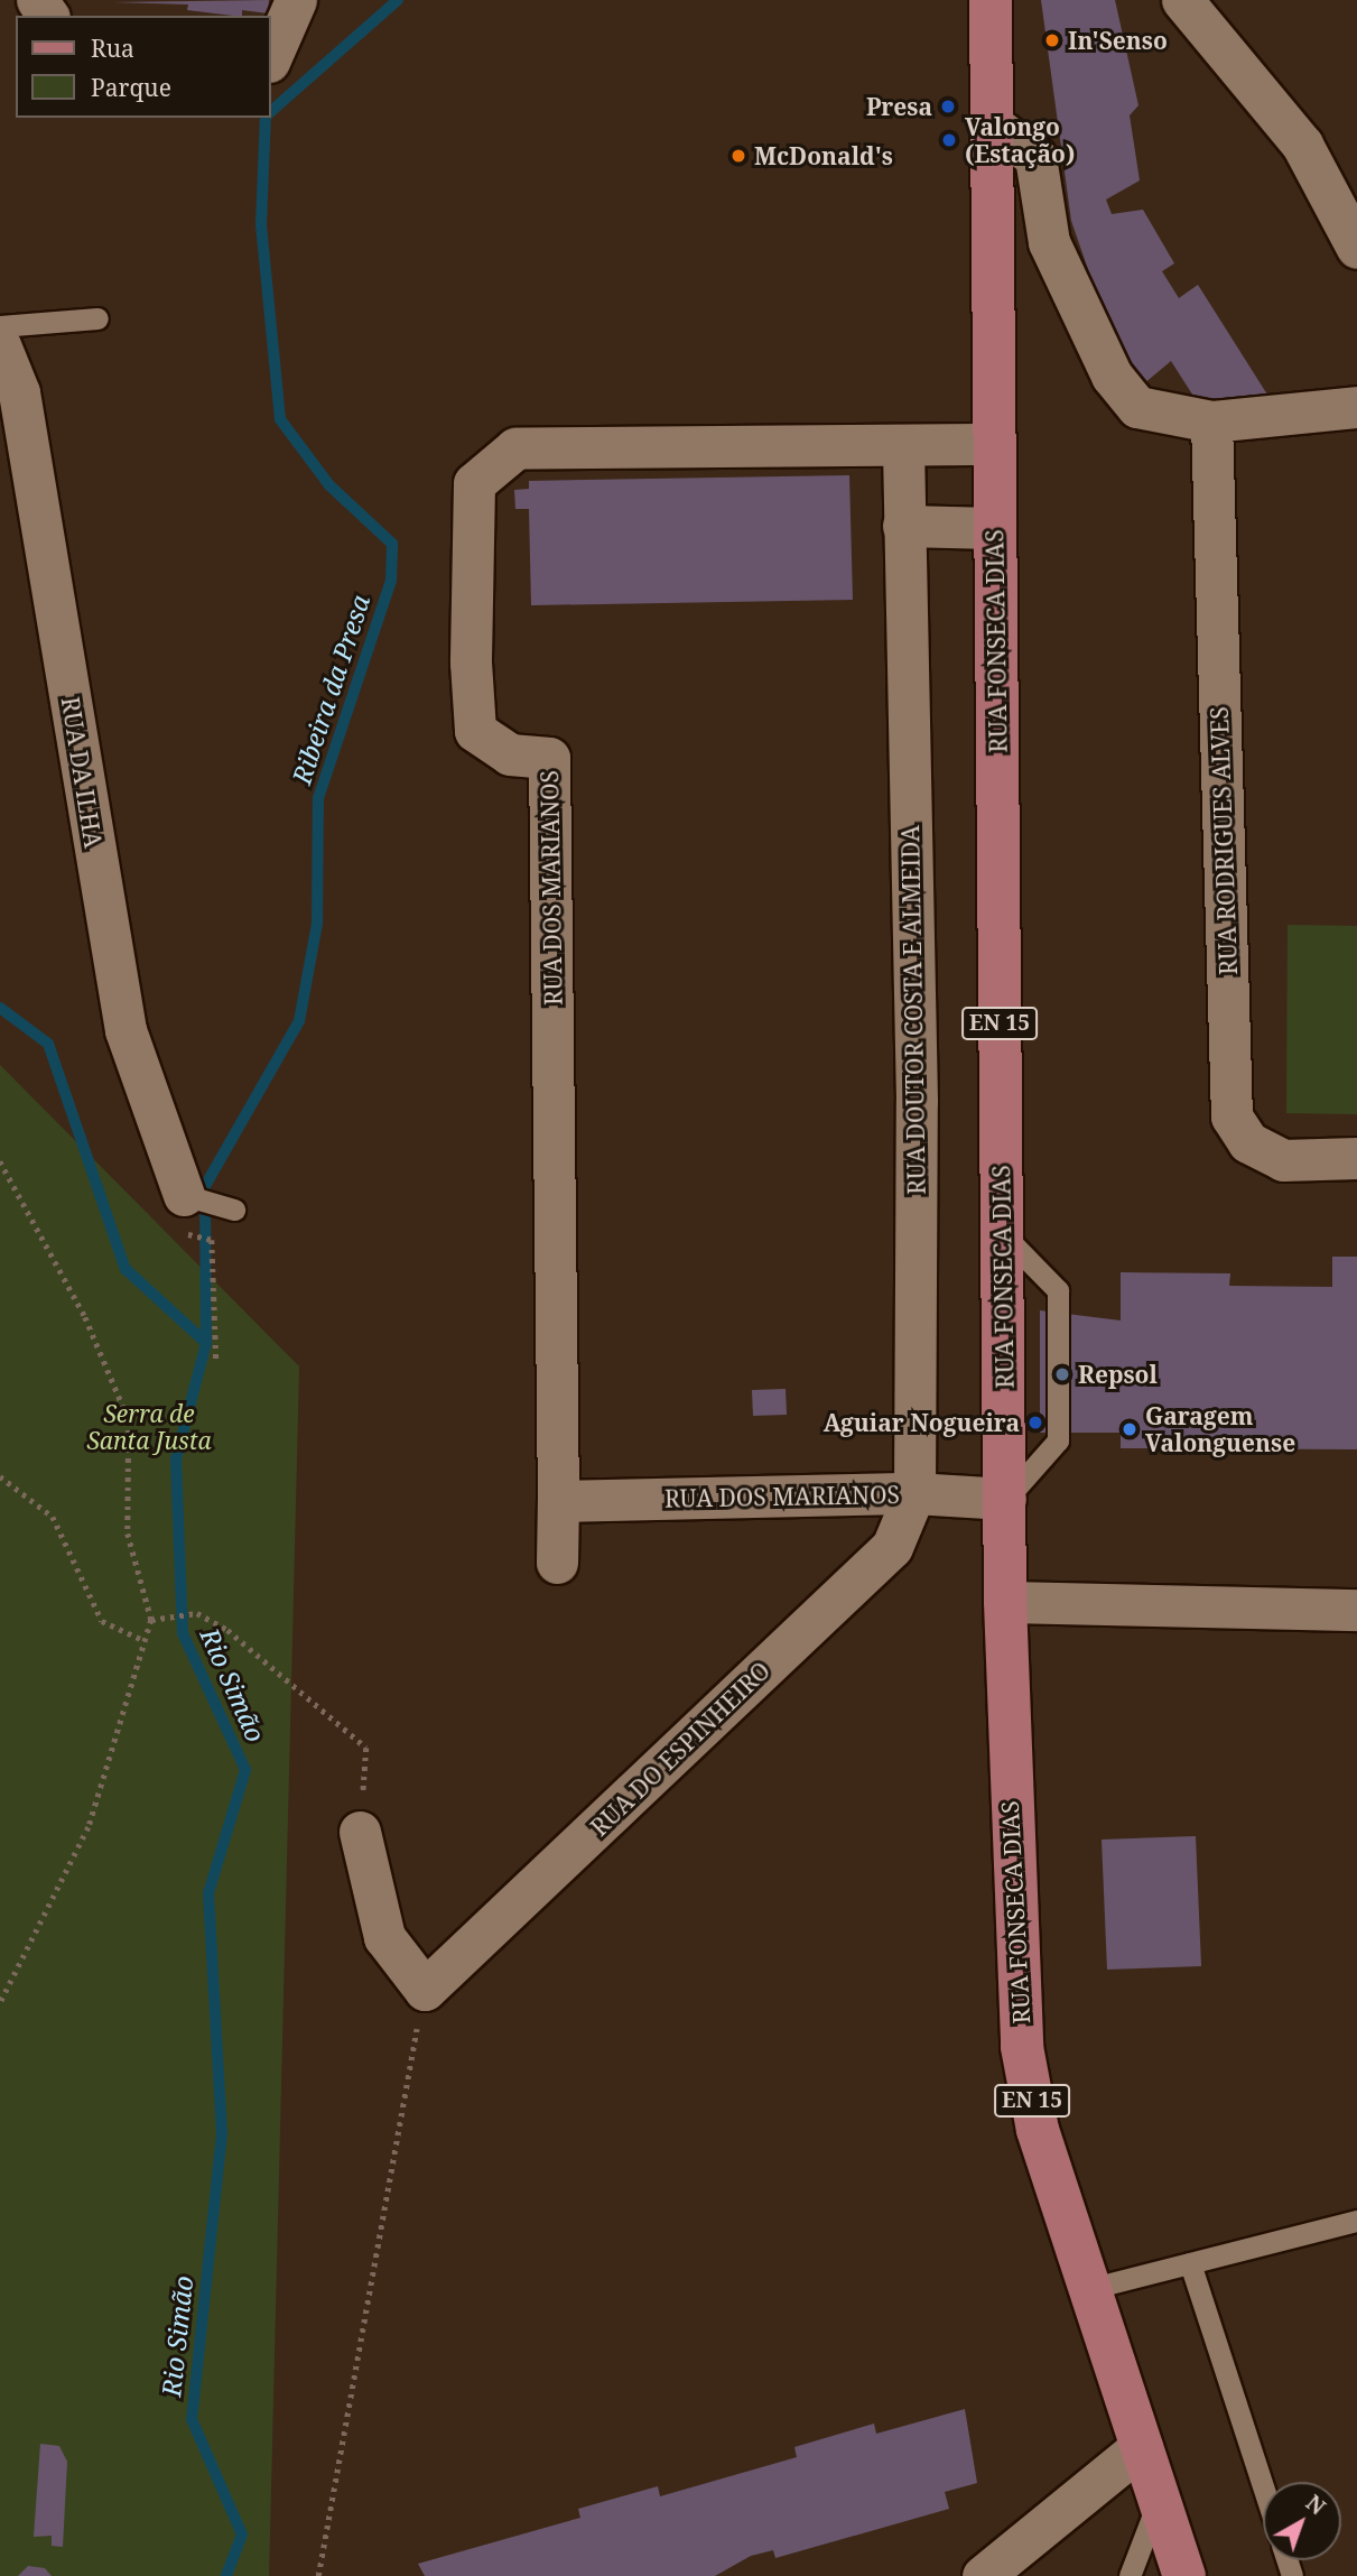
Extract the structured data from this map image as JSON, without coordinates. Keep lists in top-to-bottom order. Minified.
{"streets":{"main road":["RUA FONSECA DIAS","EN 15"],"street":["RUA DA ILHA","RUA RODRIGUES ALVES","RUA DOS MARIANOS","RUA DOUTOR COSTA E ALMEIDA","RUA DO ESPINHEIRO"]},"crossings":[["RUA FONSECA DIAS","RUA DOS MARIANOS"],["RUA DOS MARIANOS","RUA DOUTOR COSTA E ALMEIDA"],["RUA DOS MARIANOS","RUA DO ESPINHEIRO"],["RUA DOUTOR COSTA E ALMEIDA","RUA DO ESPINHEIRO"]],"water":["Ribeira da Presa","Rio Simão"],"parks":["Serra de Santa Justa"],"places":["In'Senso","Presa","Valongo (Estação)","McDonald's","Repsol","Aguiar Nogueira","Garagem Valonguense"],"legend":["Rua","Parque"],"north":"top right"}
